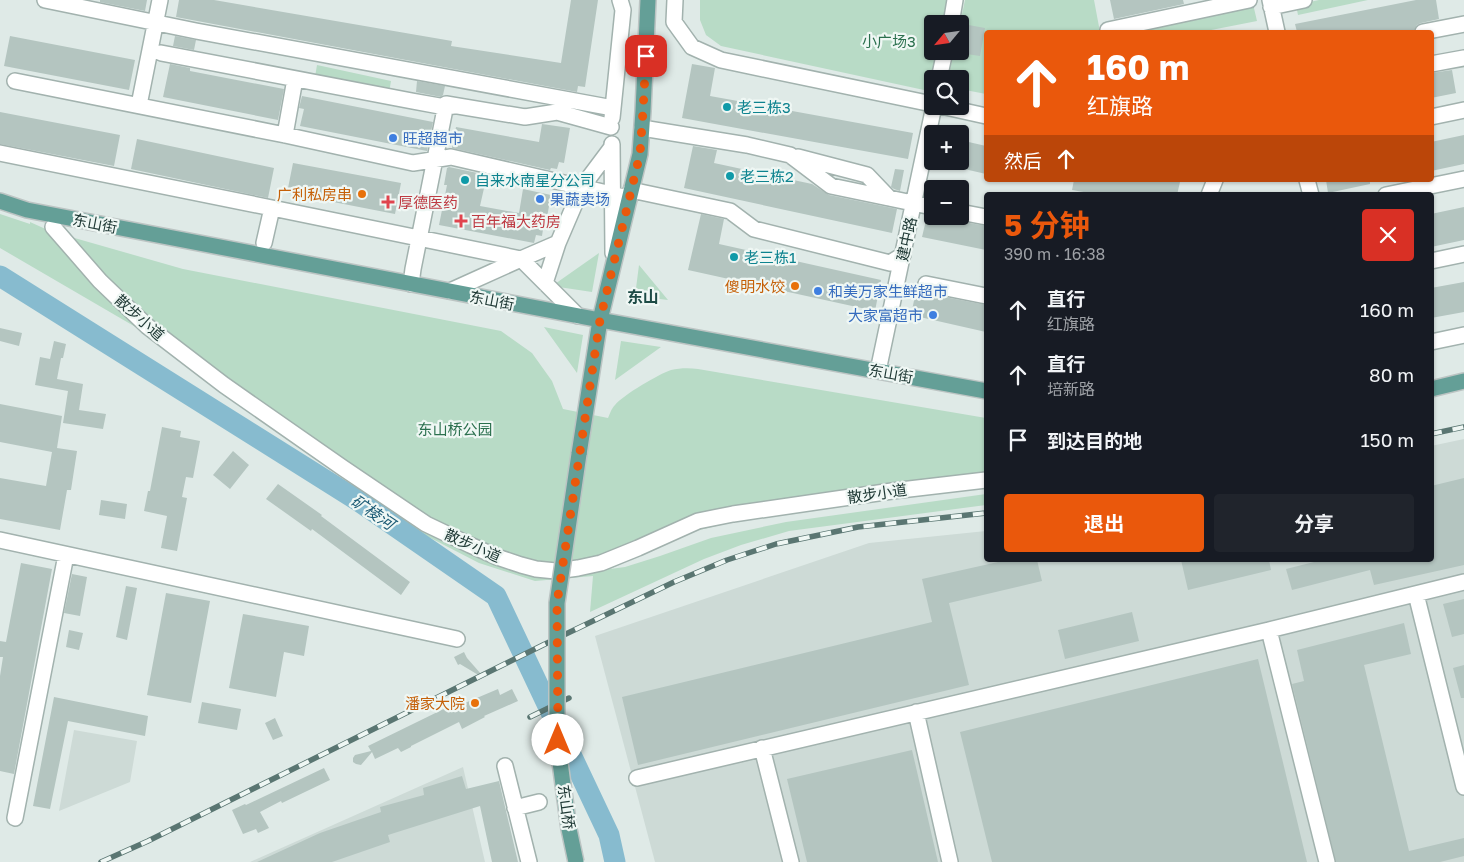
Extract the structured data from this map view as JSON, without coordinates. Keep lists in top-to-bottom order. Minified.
{"streets":{"main road":["东山街","东山桥"],"street":["建中路","散步小道"]},"crossings":[["东山街","建中路"],["东山街","东山桥"]],"districts":["东山"],"water":["矿棱河"],"parks":["小广场3","东山桥公园"],"places":{"other":["老三栋3","旺超超市","老三栋2","自来水南星分公司","广利私房串","果蔬卖场","老三栋1","傻明水饺","和美万家生鲜超市","大家富超市","潘家大院"],"health":["厚德医药","百年福大药房"]},"north":"bottom left","page":{"map_buttons":["+","−"],"turn":["160 m","红旗路"],"then":"然后","heading":["5 分钟","390 m · 16:38"],"list":[{"name":"直行","note":"红旗路","value":"160 m"},{"name":"直行","note":"培新路","value":"80 m"},{"name":"到达目的地","value":"150 m"}],"buttons":["退出","分享"]}}
